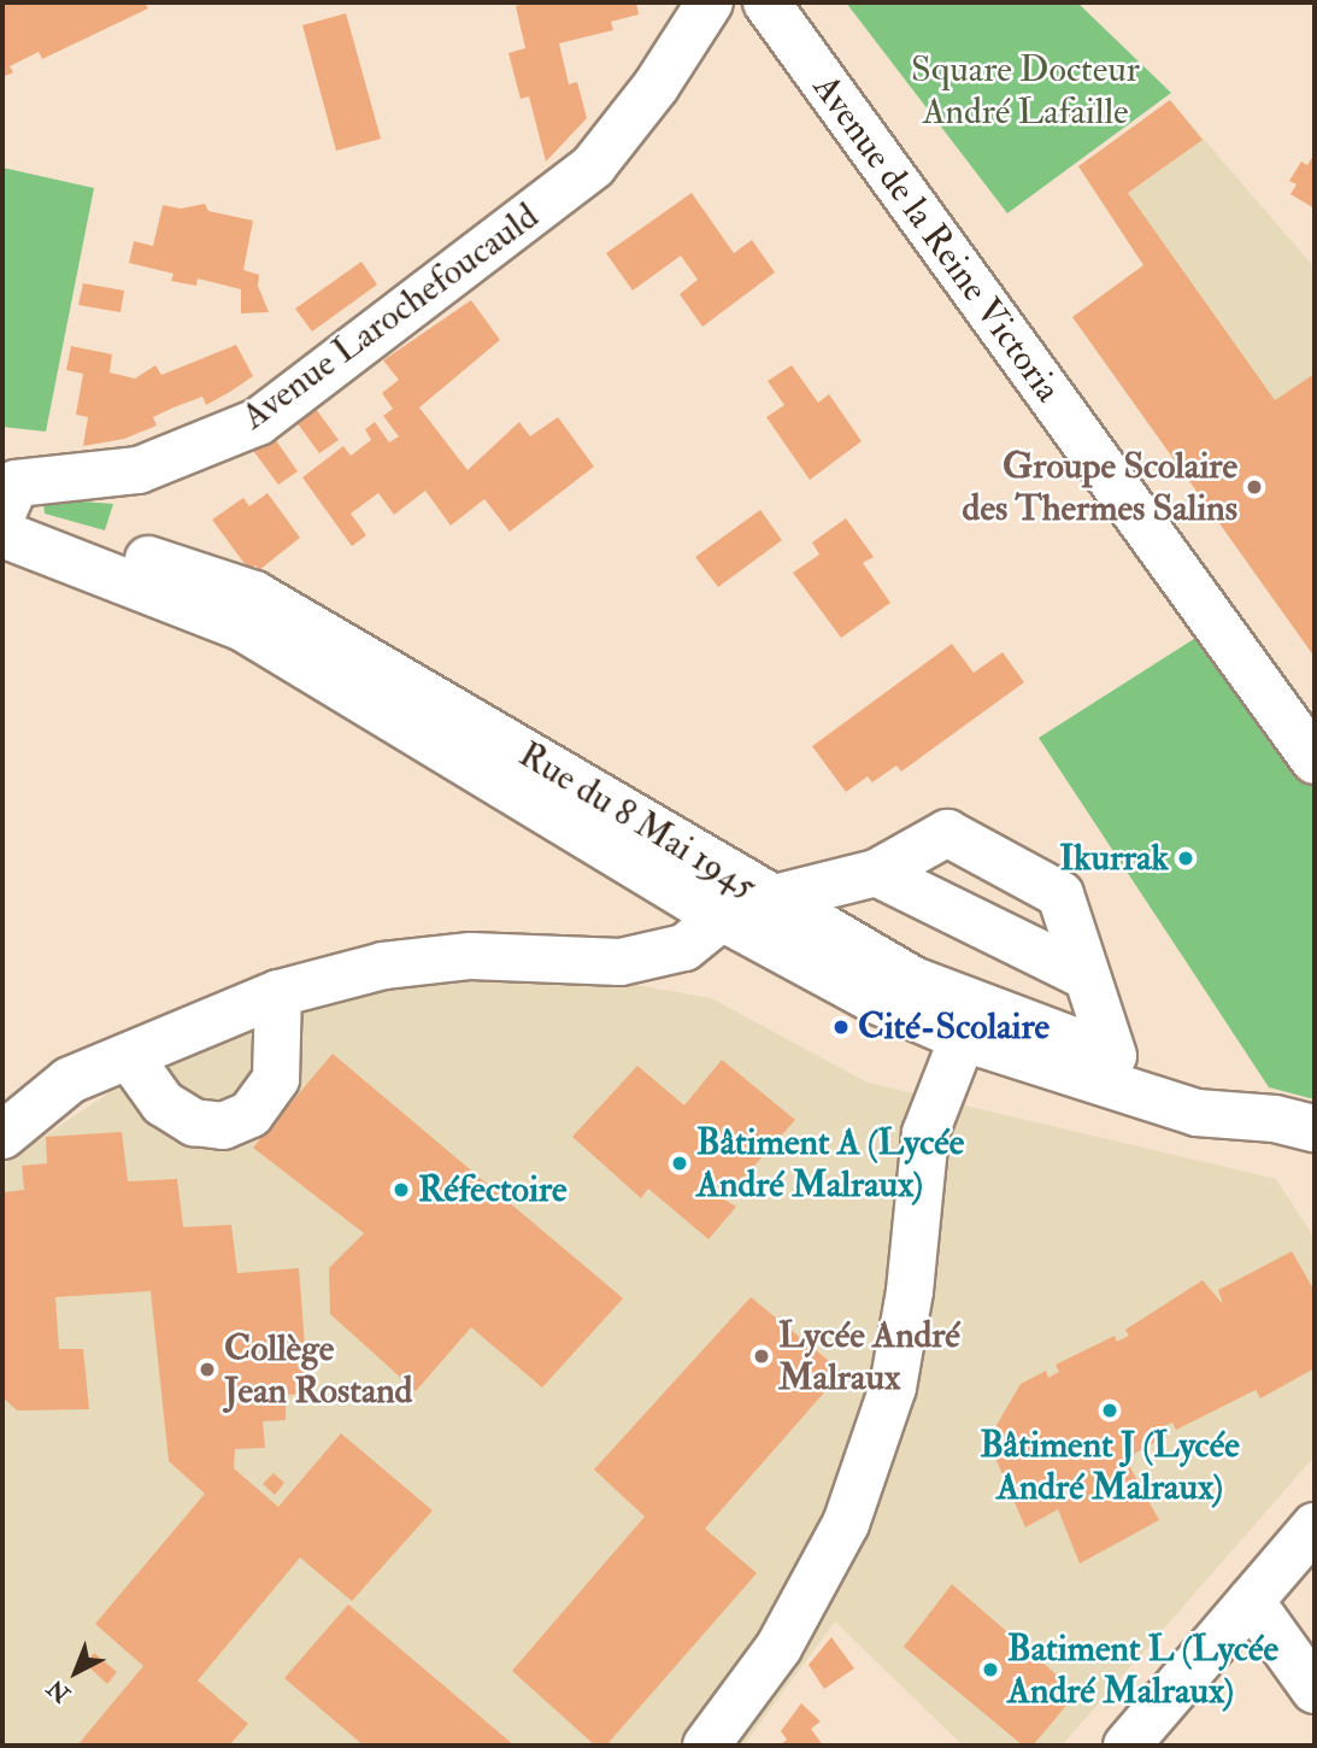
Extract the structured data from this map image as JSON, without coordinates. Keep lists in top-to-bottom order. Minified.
{"streets":{"street":["Avenue de la Reine Victoria","Avenue Larochefoucauld","Rue du 8 Mai 1945"]},"parks":["Square Docteur André Lafaille"],"places":["Groupe Scolaire des Thermes Salins","Ikurrak","Cité-Scolaire","Bâtiment A (Lycée André Malraux)","Réfectoire","Lycée André Malraux","Collège Jean Rostand","Bâtiment J (Lycée André Malraux)","Batiment L (Lycée André Malraux)"],"north":"bottom left"}
